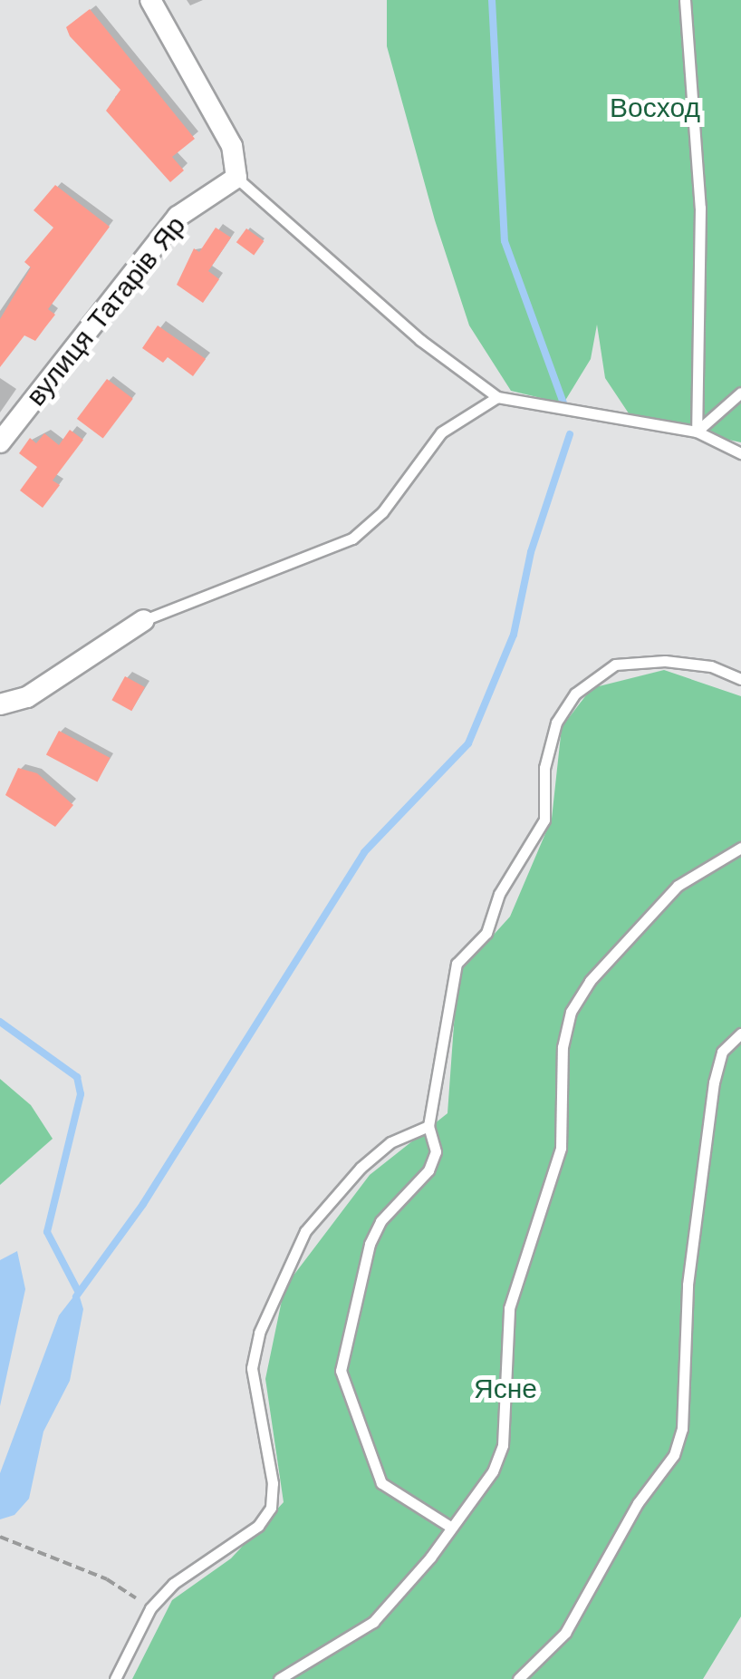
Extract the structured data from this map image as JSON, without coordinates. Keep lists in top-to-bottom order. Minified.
{"streets":{"street":["вулиця Татарів Яр"]},"parks":["Восход","Ясне"]}
